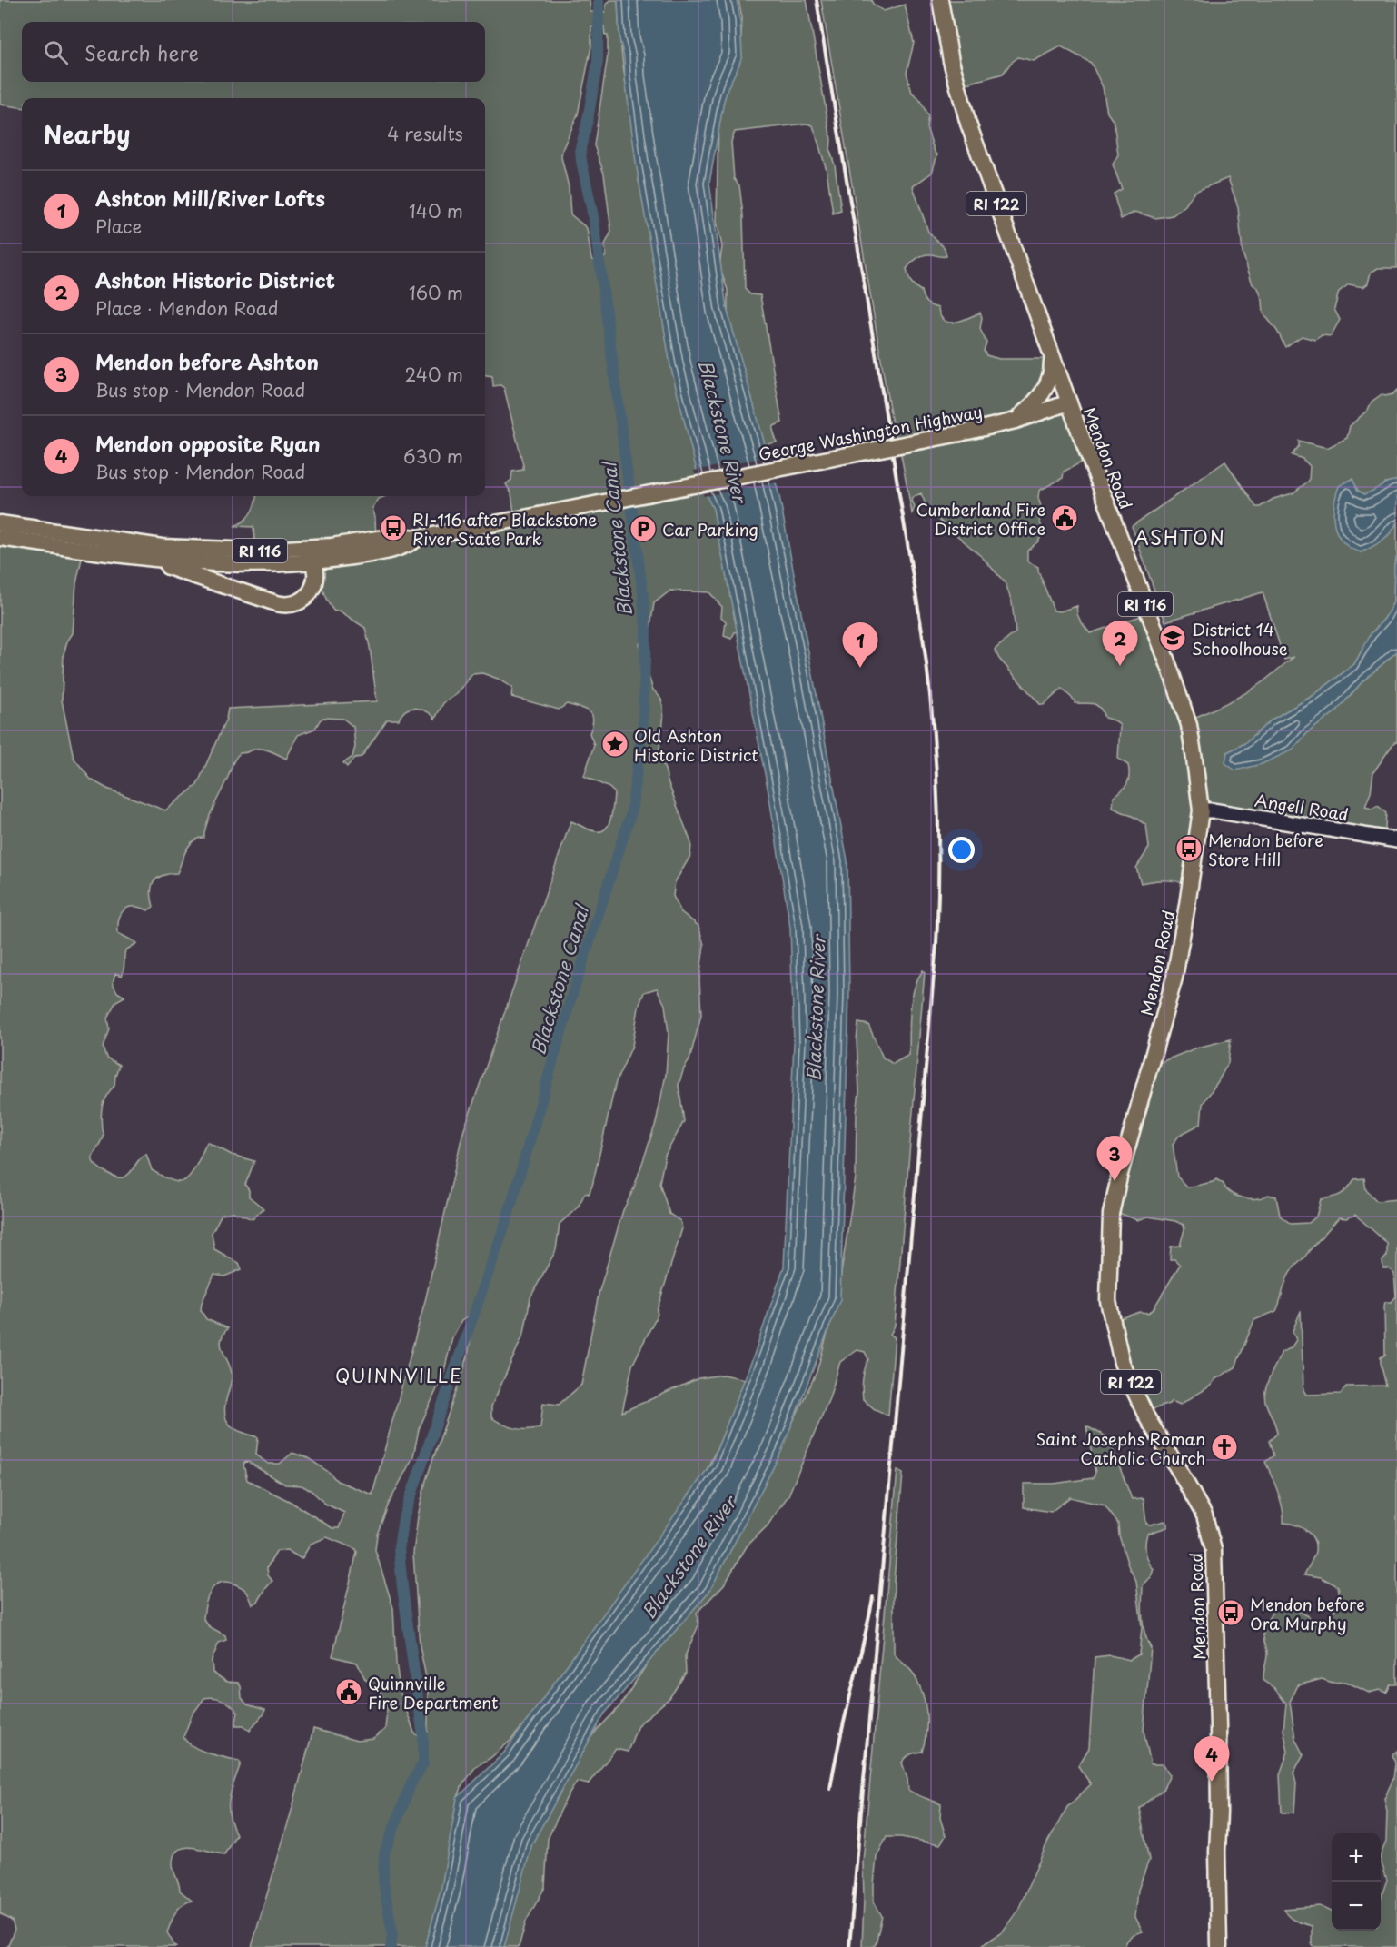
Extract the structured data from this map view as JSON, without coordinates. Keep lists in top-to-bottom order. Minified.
{"streets":{"main road":["RI 122","George Washington Highway","Mendon Road","RI 116","Angell Road"]},"crossings":[["George Washington Highway","Mendon Road"],["Mendon Road","Angell Road"]],"districts":["ASHTON","QUINNVILLE"],"water":["Blackstone River","Blackstone Canal"],"places":{"public building":["Cumberland Fire District Office","Quinnville Fire Department"],"bus stop":["RI-116 after Blackstone River State Park","Mendon before Store Hill","Mendon before Ora Murphy"],"parking":["Car Parking"],"school or university":["District 14 Schoolhouse"],"place":["Old Ashton Historic District"],"church":["Saint Josephs Roman Catholic Church"]},"page":{"search":"Search here","heading":["Nearby","4 results"],"list":[{"mark":"1","name":"Ashton Mill/River Lofts","note":"Place","value":"140 m"},{"mark":"2","name":"Ashton Historic District","note":"Place · Mendon Road","value":"160 m"},{"mark":"3","name":"Mendon before Ashton","note":"Bus stop · Mendon Road","value":"240 m"},{"mark":"4","name":"Mendon opposite Ryan","note":"Bus stop · Mendon Road","value":"630 m"}],"pins":["2","1","3","4"],"map_buttons":["+","−"]}}
